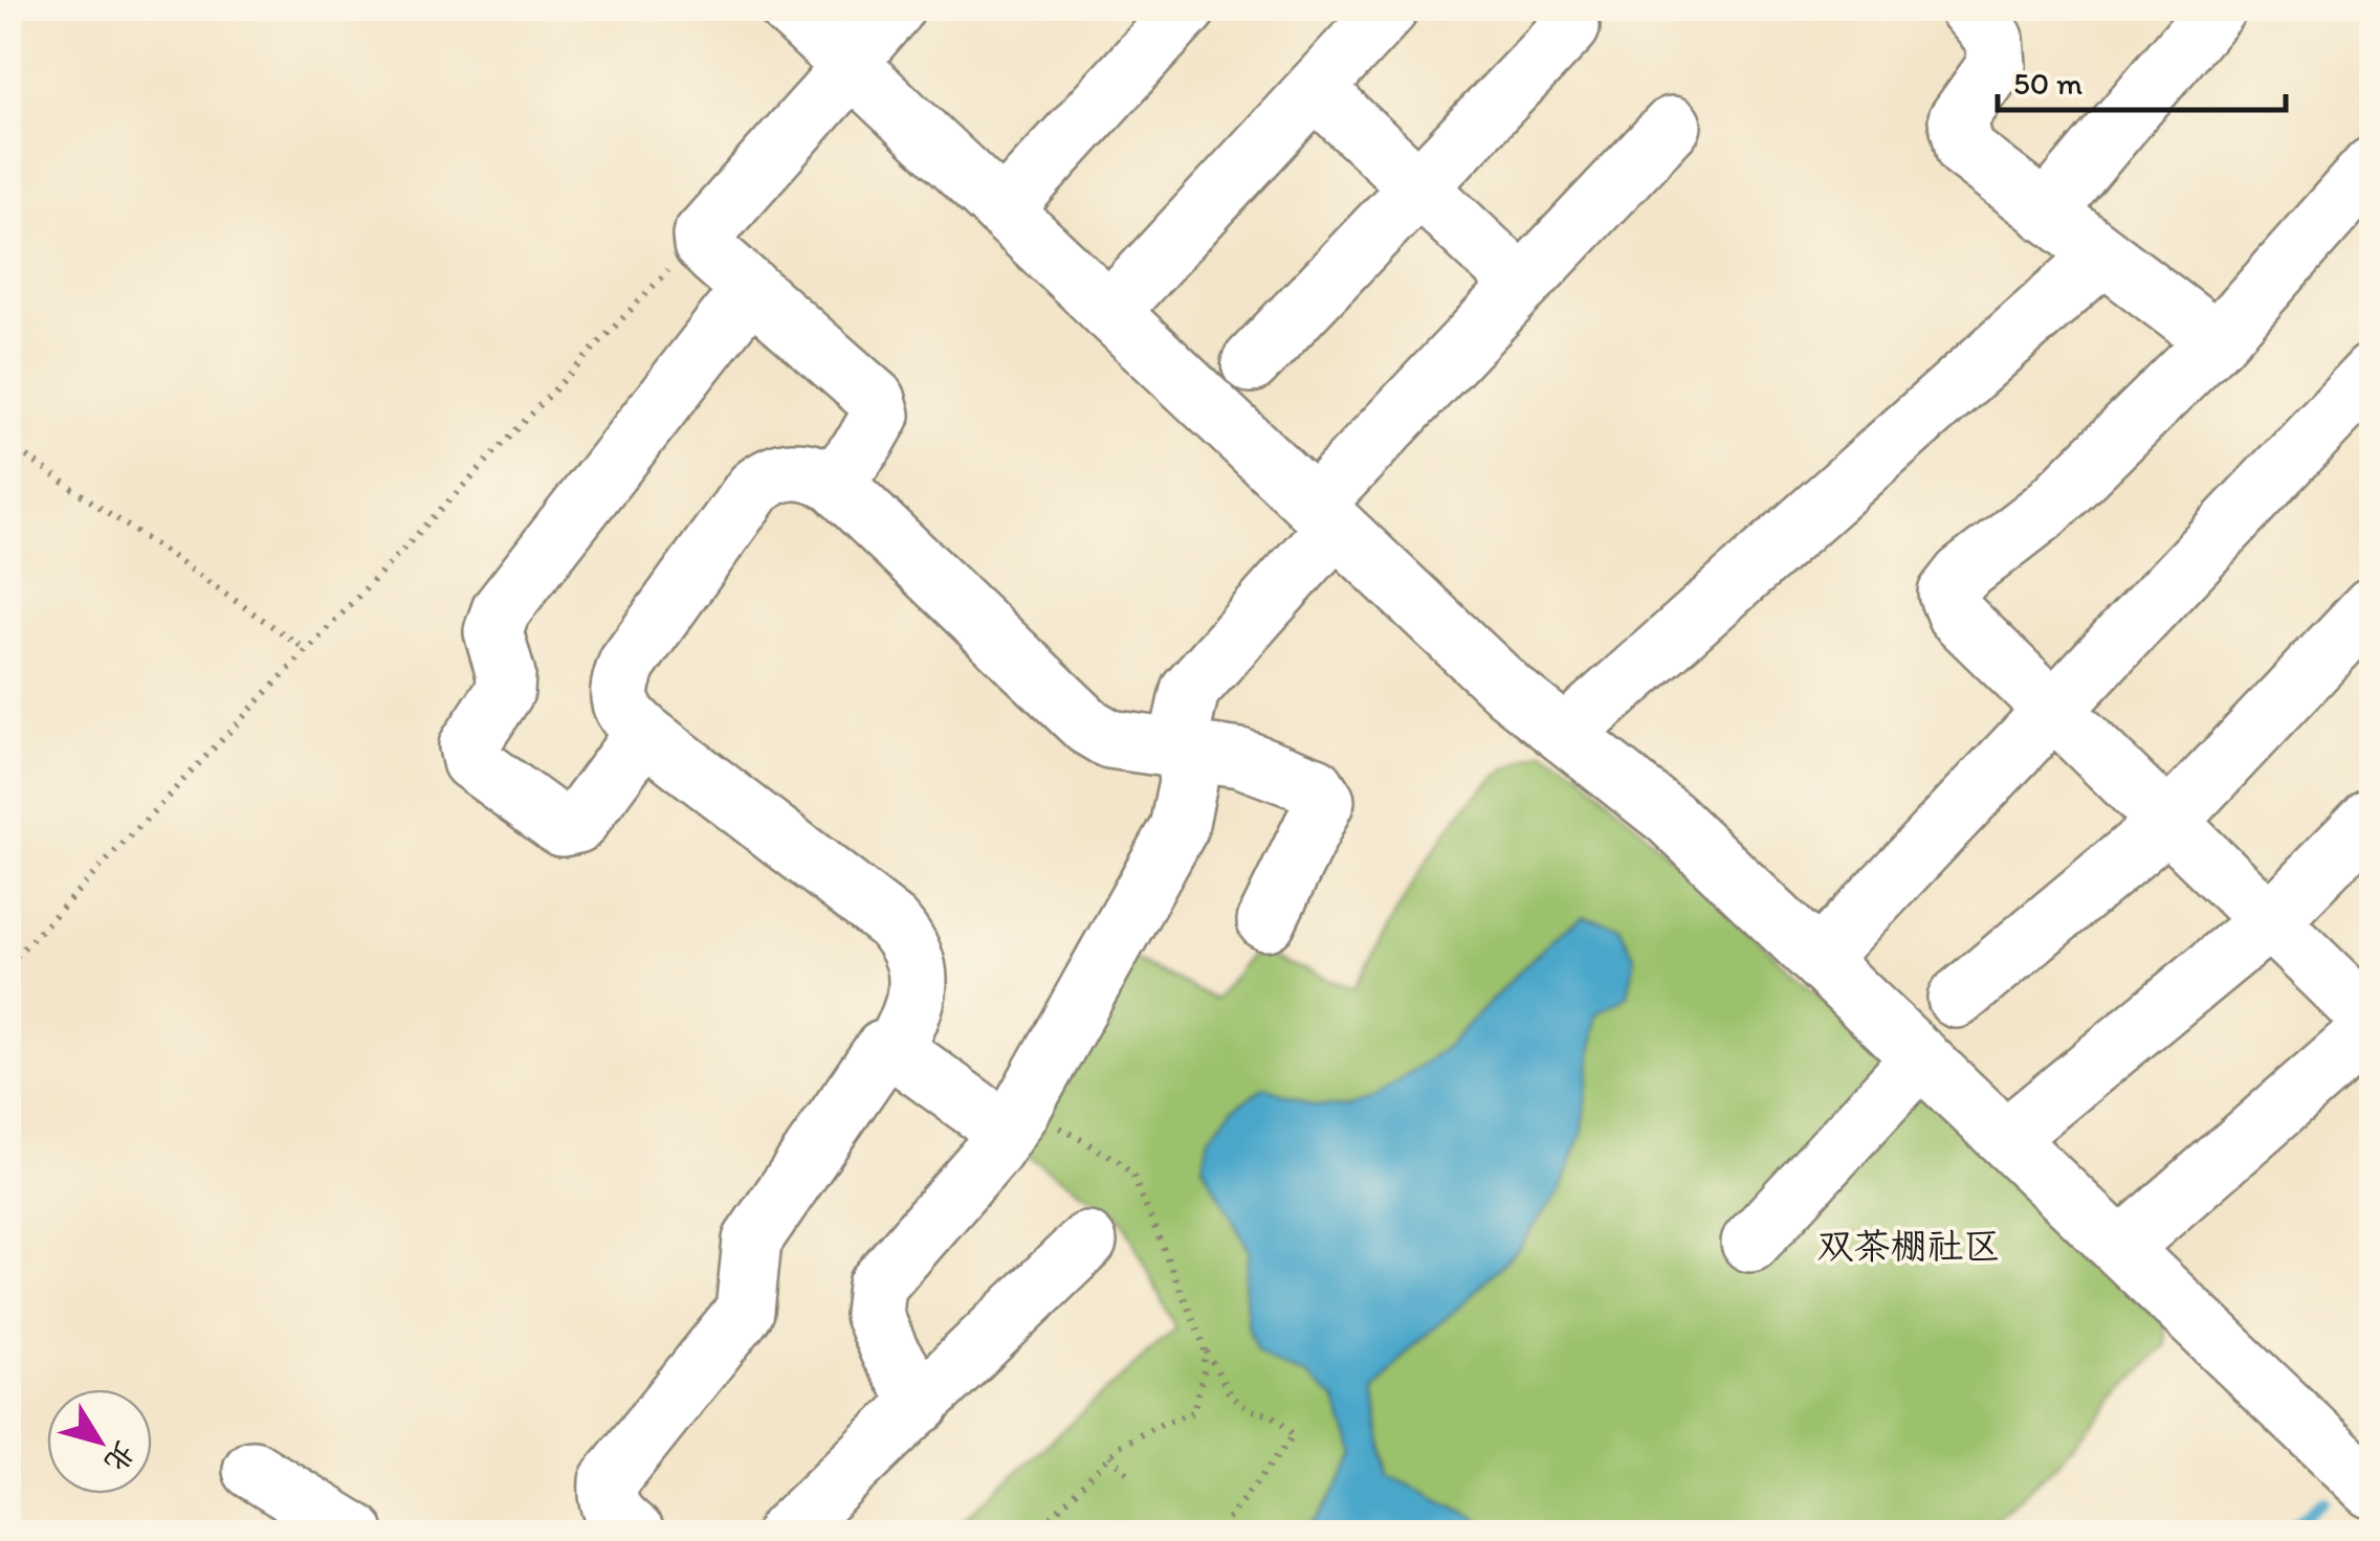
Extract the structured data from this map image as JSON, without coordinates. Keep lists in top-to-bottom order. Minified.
{"districts":["双茶棚社区"],"scale_bar":"50 m","north":"bottom right"}
